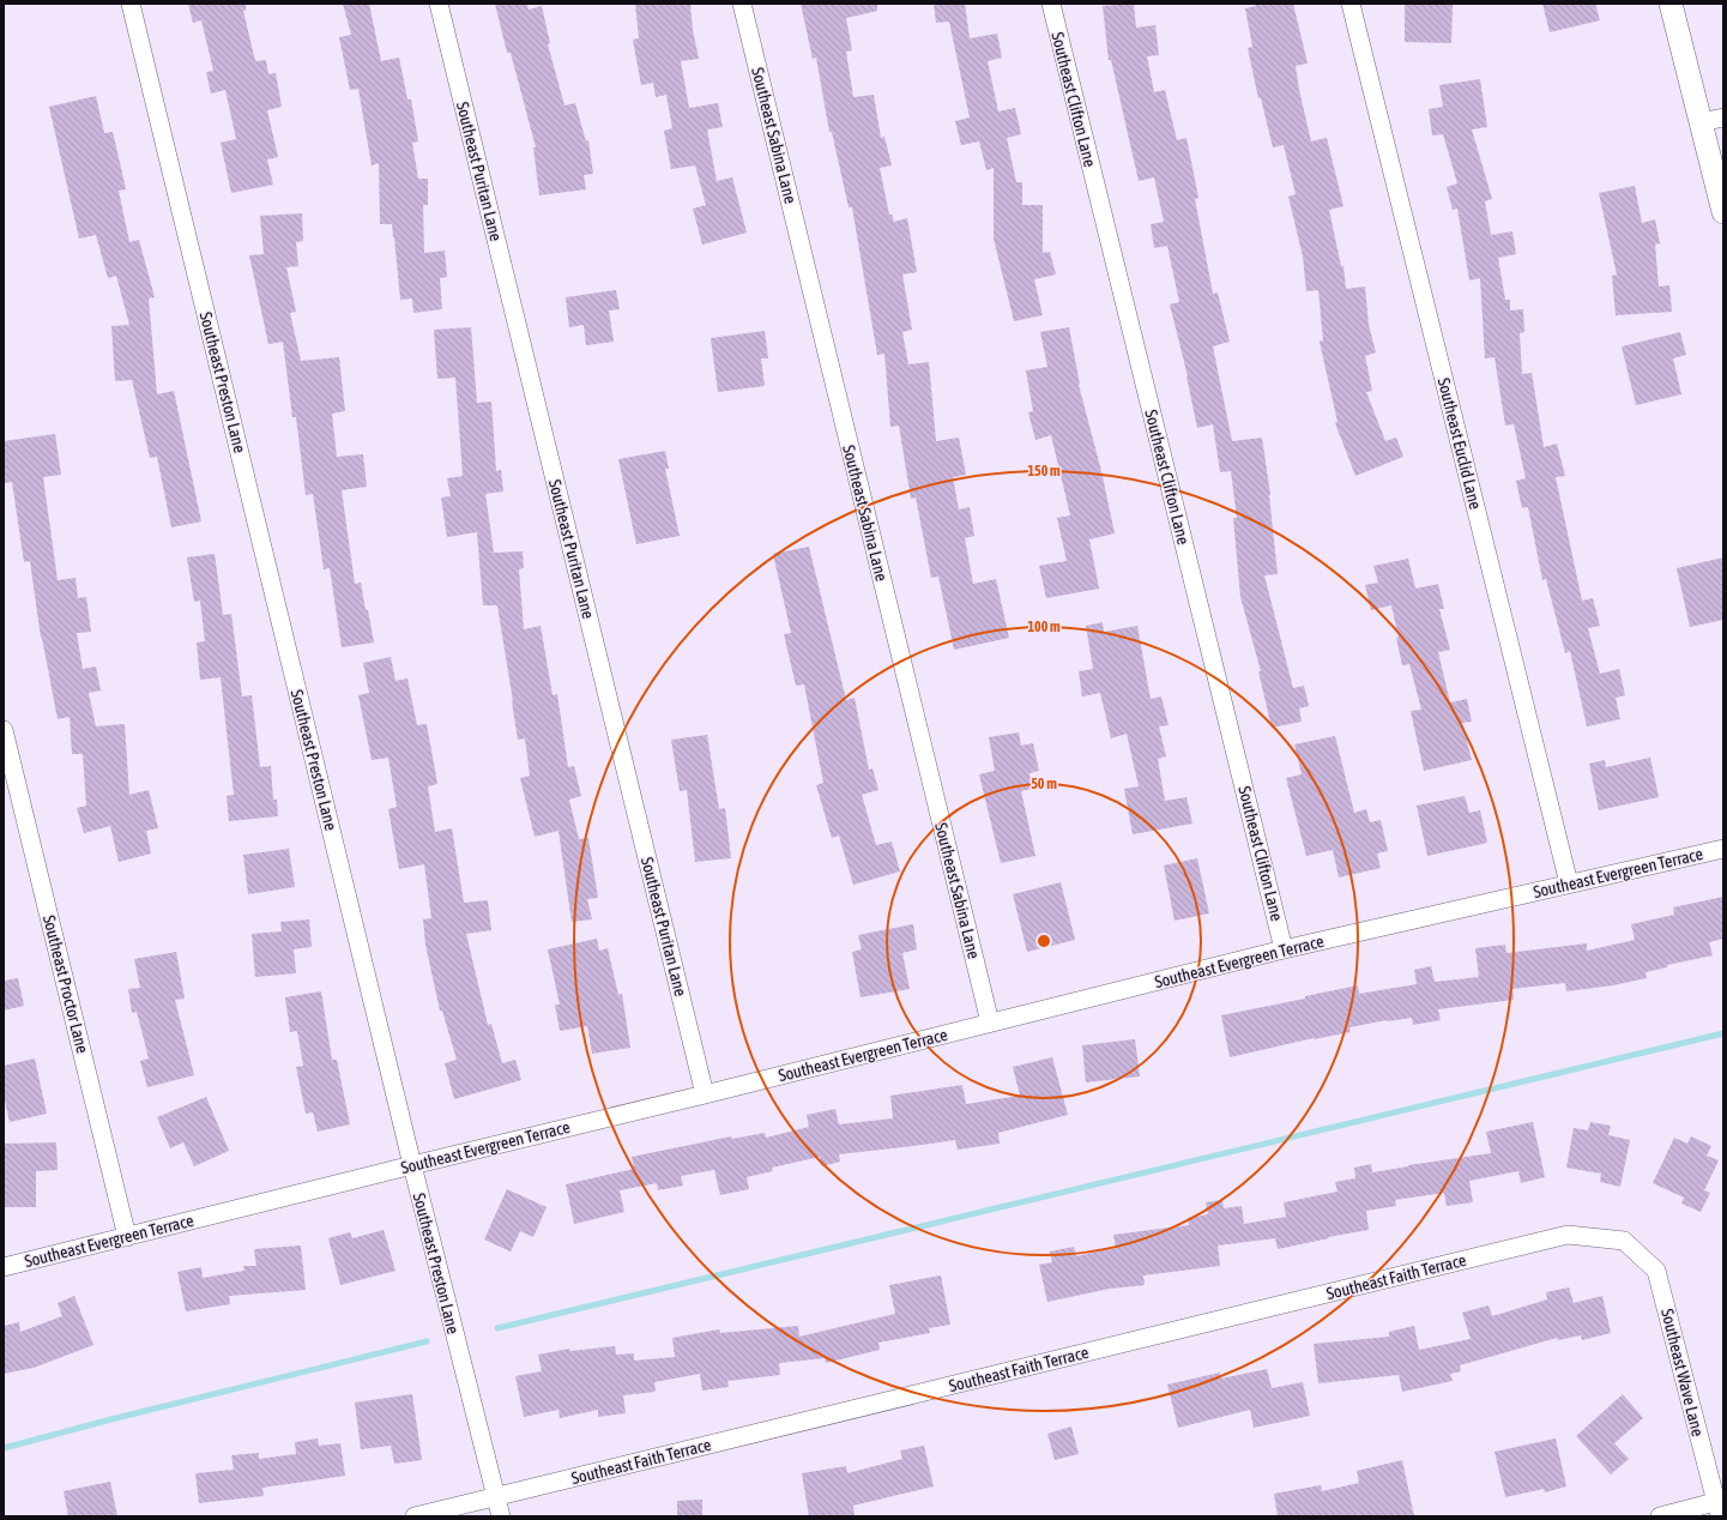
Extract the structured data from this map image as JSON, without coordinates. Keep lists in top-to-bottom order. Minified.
{"streets":{"street":["Southeast Clifton Lane","Southeast Sabina Lane","Southeast Puritan Lane","Southeast Preston Lane","Southeast Euclid Lane","Southeast Evergreen Terrace","Southeast Proctor Lane","Southeast Faith Terrace","Southeast Wave Lane"]},"crossings":[["Southeast Clifton Lane","Southeast Evergreen Terrace"],["Southeast Sabina Lane","Southeast Evergreen Terrace"],["Southeast Puritan Lane","Southeast Evergreen Terrace"],["Southeast Preston Lane","Southeast Evergreen Terrace"],["Southeast Preston Lane","Southeast Faith Terrace"],["Southeast Euclid Lane","Southeast Evergreen Terrace"],["Southeast Evergreen Terrace","Southeast Proctor Lane"],["Southeast Faith Terrace","Southeast Wave Lane"]],"rings":["150 m","100 m","50 m"]}
